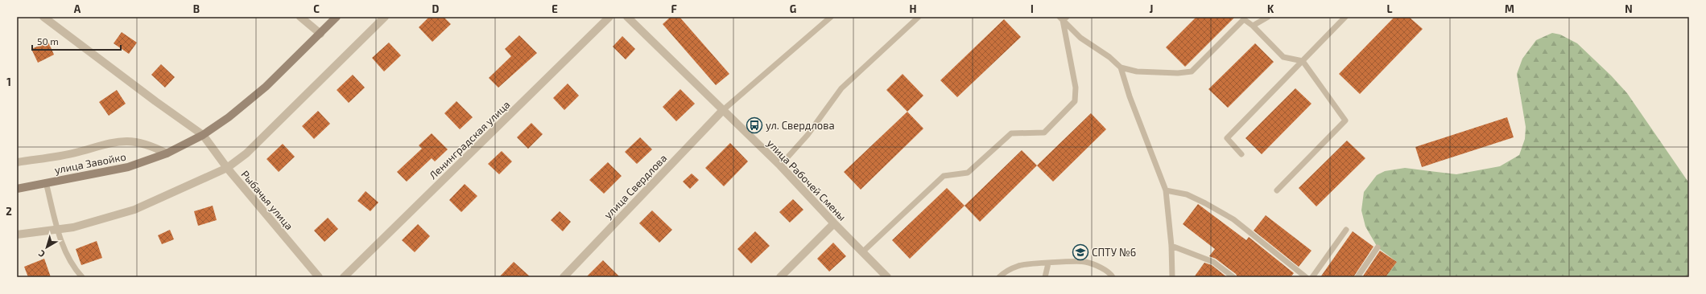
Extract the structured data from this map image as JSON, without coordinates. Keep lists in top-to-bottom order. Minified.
{"streets":{"main road":["улица Завойко"],"street":["Ленинградская улица","улица Рабочей Смены","улица Свердлова","Рыбачья улица"]},"crossings":[["улица Завойко","Рыбачья улица"],["улица Рабочей Смены","улица Свердлова"]],"places":{"bus stop":["ул. Свердлова"],"school or university":["СПТУ №6"]},"scale_bar":"50 m","north":"bottom left","grid":{"columns":["A","B","C","D","E","F","G","H","I","J","K","L","M","N"],"rows":["1","2"]}}
